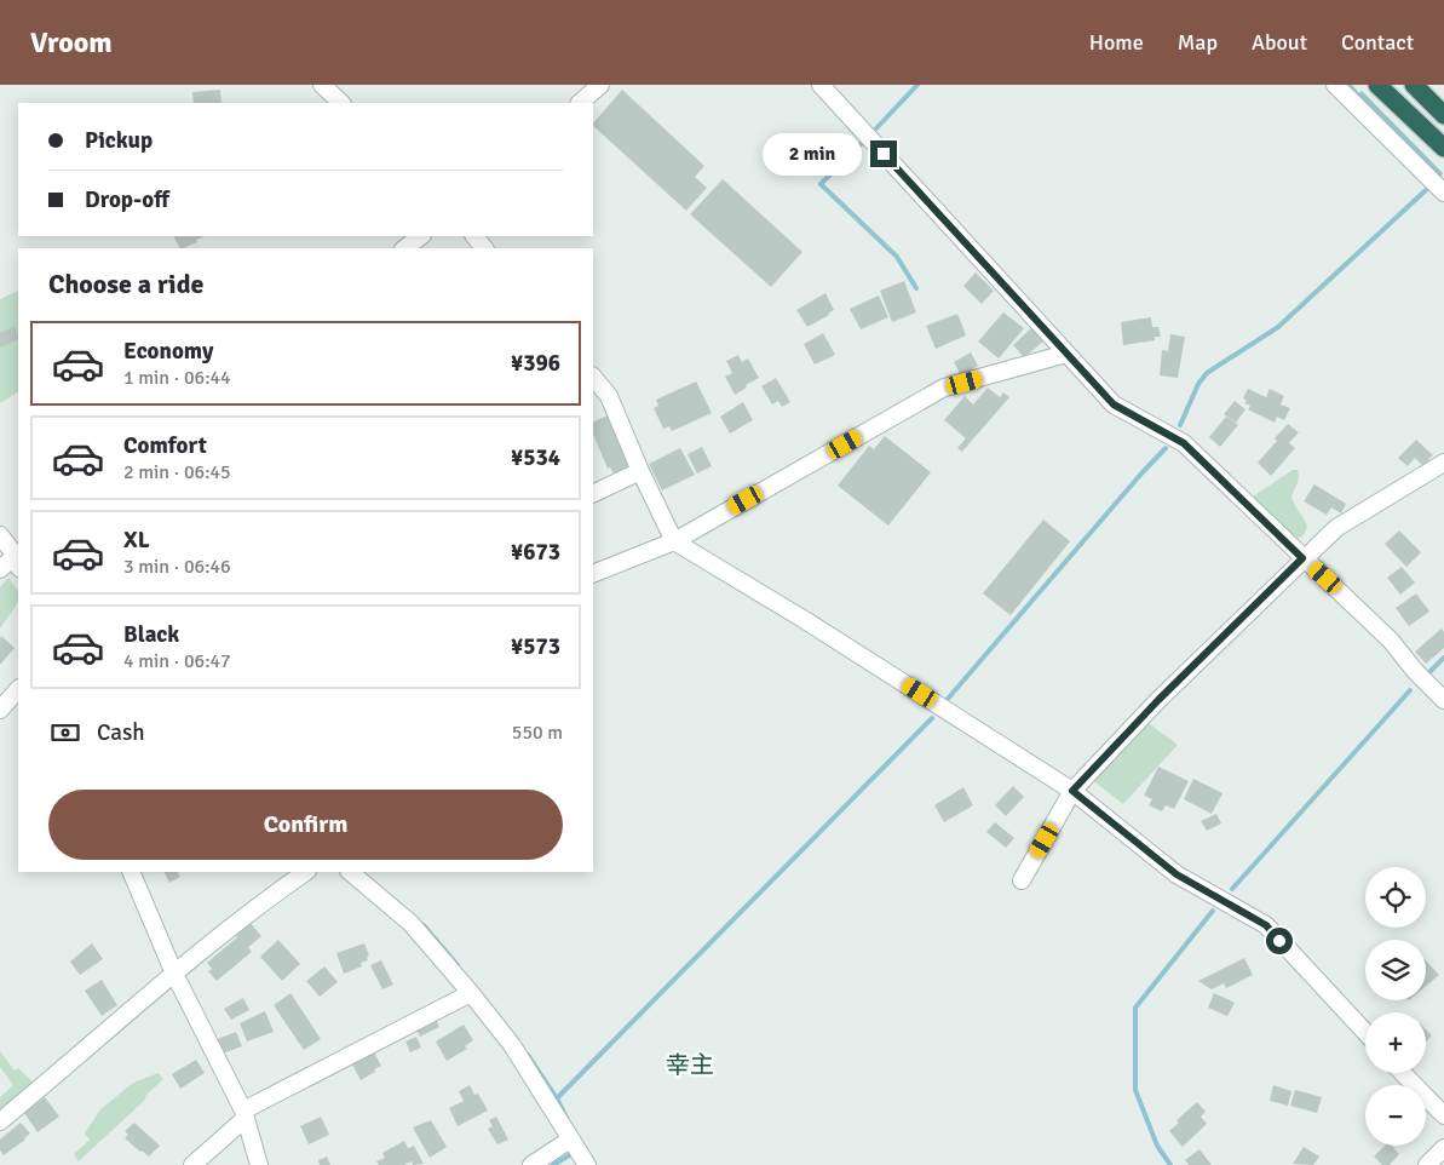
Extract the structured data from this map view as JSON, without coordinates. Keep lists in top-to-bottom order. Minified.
{"districts":["幸主"],"page":{"header":"Vroom","nav":["Home","Map","About","Contact"],"banner":["Pickup","Drop-off"],"bubble":"2 min","heading":"Choose a ride","list":[{"name":"Economy","note":"1 min · 06:44","value":"¥396"},{"name":"Comfort","note":"2 min · 06:45","value":"¥534"},{"name":"XL","note":"3 min · 06:46","value":"¥673"},{"name":"Black","note":"4 min · 06:47","value":"¥573"}],"pay":["Cash","550 m"],"buttons":"Confirm","map_buttons":["+","−"]}}
